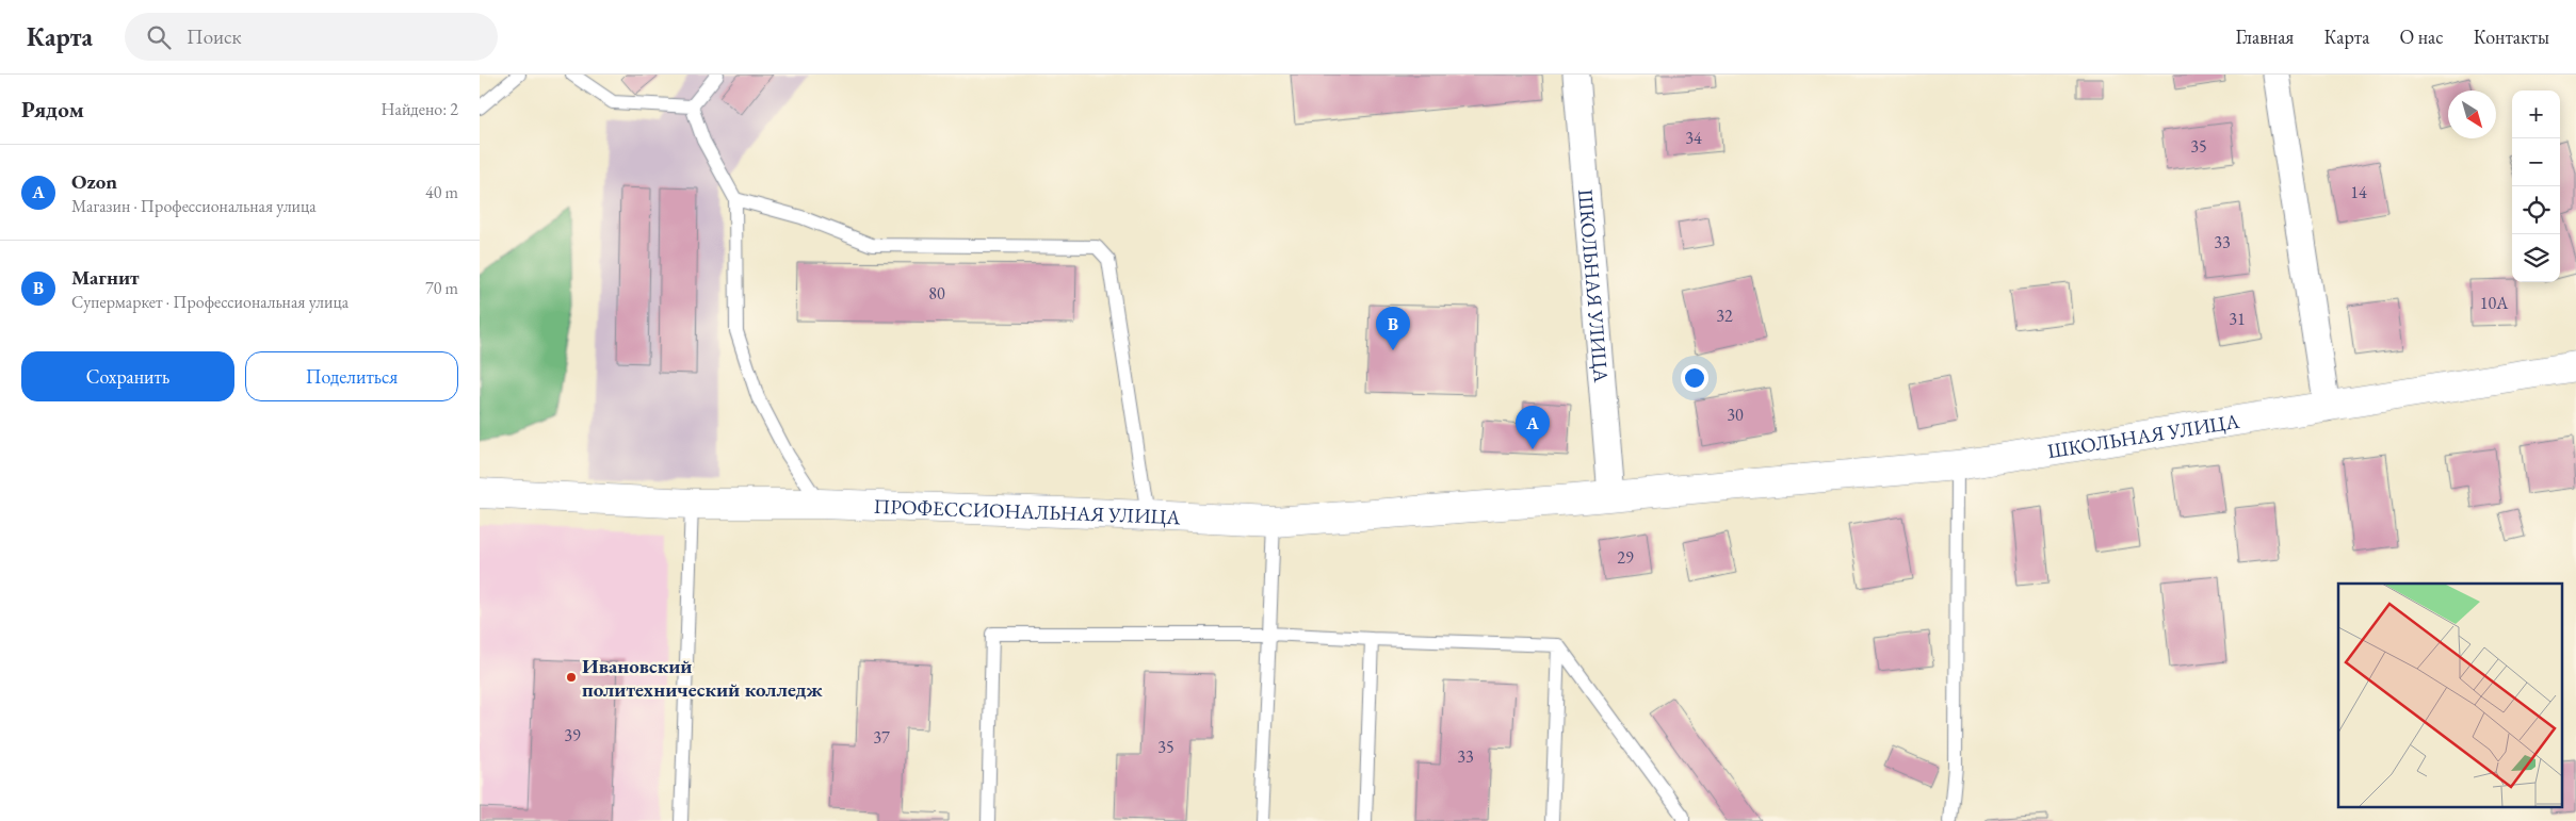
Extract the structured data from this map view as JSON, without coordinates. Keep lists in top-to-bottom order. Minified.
{"streets":{"street":["ШКОЛЬНАЯ УЛИЦА","ПРОФЕССИОНАЛЬНАЯ УЛИЦА"]},"crossings":[["ШКОЛЬНАЯ УЛИЦА","ПРОФЕССИОНАЛЬНАЯ УЛИЦА"]],"places":["Ивановский политехнический колледж"],"house_numbers":["34","35","14","33","80","10А","32","31","30","29","39","37","35","33"],"north":"bottom right","page":{"header":"Карта","search":"Поиск","nav":["Главная","Карта","О нас","Контакты"],"heading":["Рядом","Найдено: 2"],"map_buttons":["+","−"],"list":[{"mark":"A","name":"Ozon","note":"Магазин · Профессиональная улица","value":"40 m"},{"mark":"B","name":"Магнит","note":"Супермаркет · Профессиональная улица","value":"70 m"}],"pins":["B","A"],"buttons":["Сохранить","Поделиться"]}}
